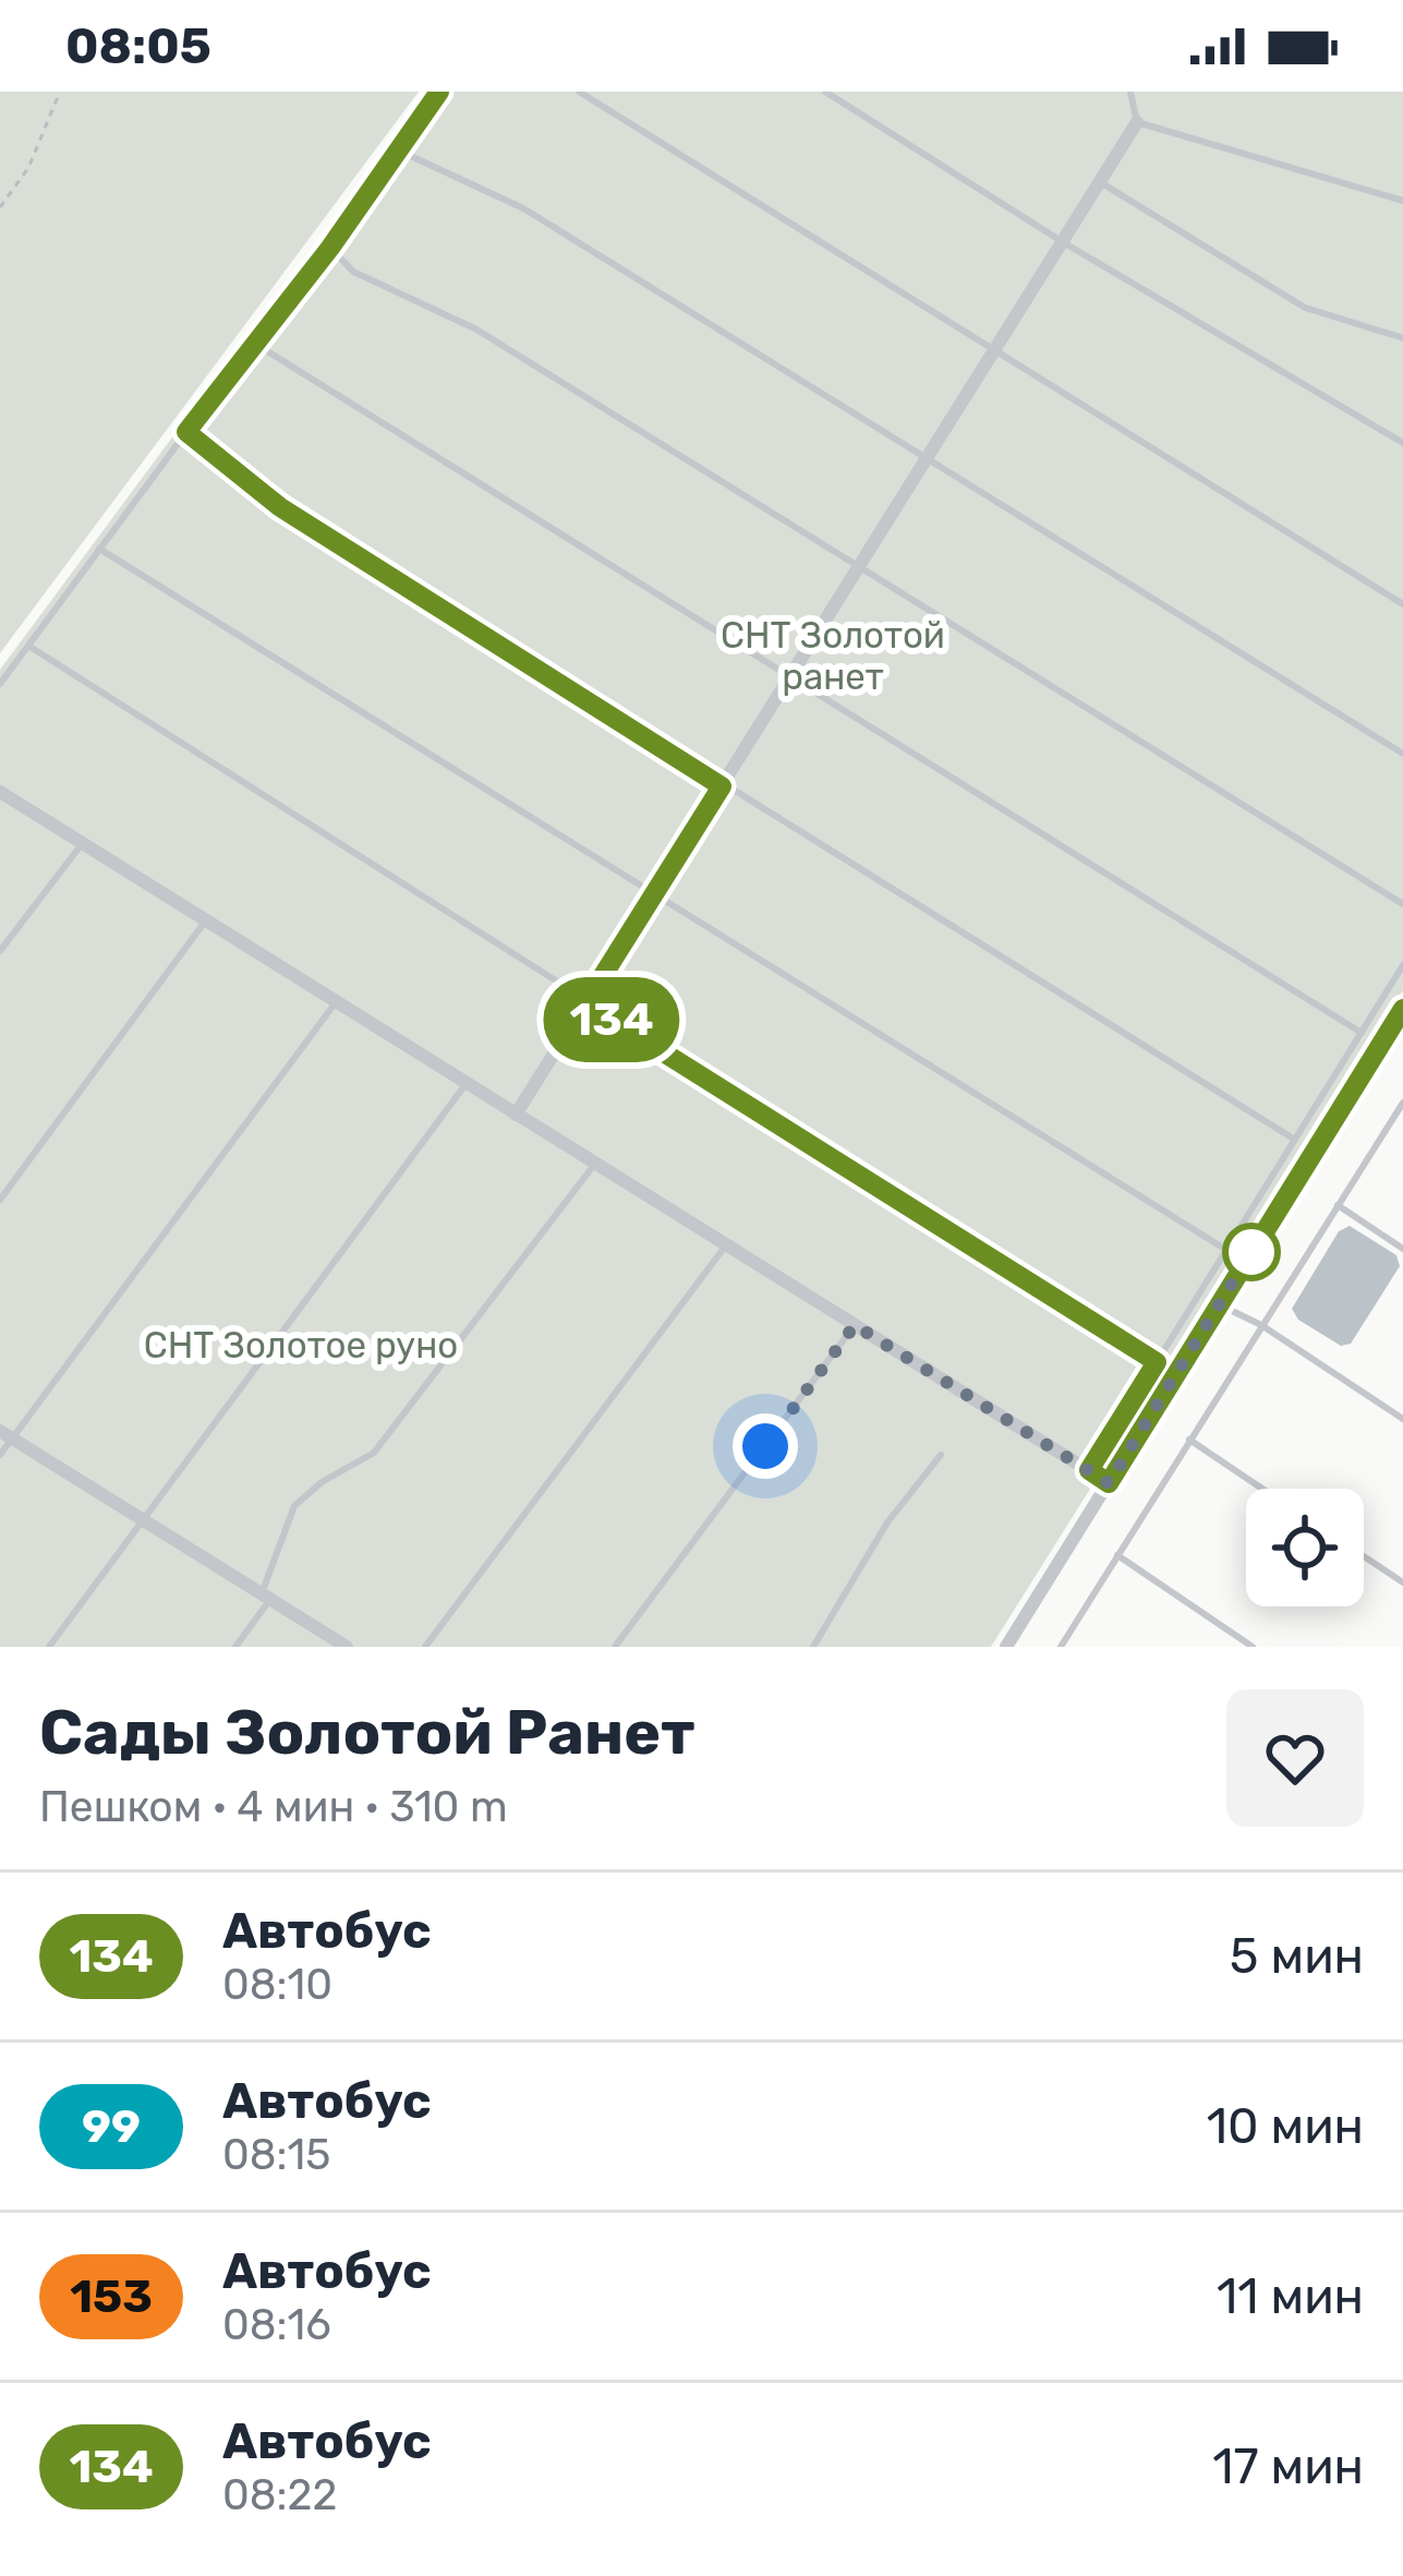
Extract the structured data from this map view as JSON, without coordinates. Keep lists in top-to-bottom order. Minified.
{"parks":["СНТ Золотой ранет","СНТ Золотое руно"],"lines":["bus line 134"],"page":{"status":"08:05","on_map":"134","heading":["Сады Золотой Ранет","Пешком · 4 мин · 310 m"],"list":[{"mark":"134","name":"Автобус","note":"08:10","value":"5 мин"},{"mark":"99","name":"Автобус","note":"08:15","value":"10 мин"},{"mark":"153","name":"Автобус","note":"08:16","value":"11 мин"},{"mark":"134","name":"Автобус","note":"08:22","value":"17 мин"}]}}
